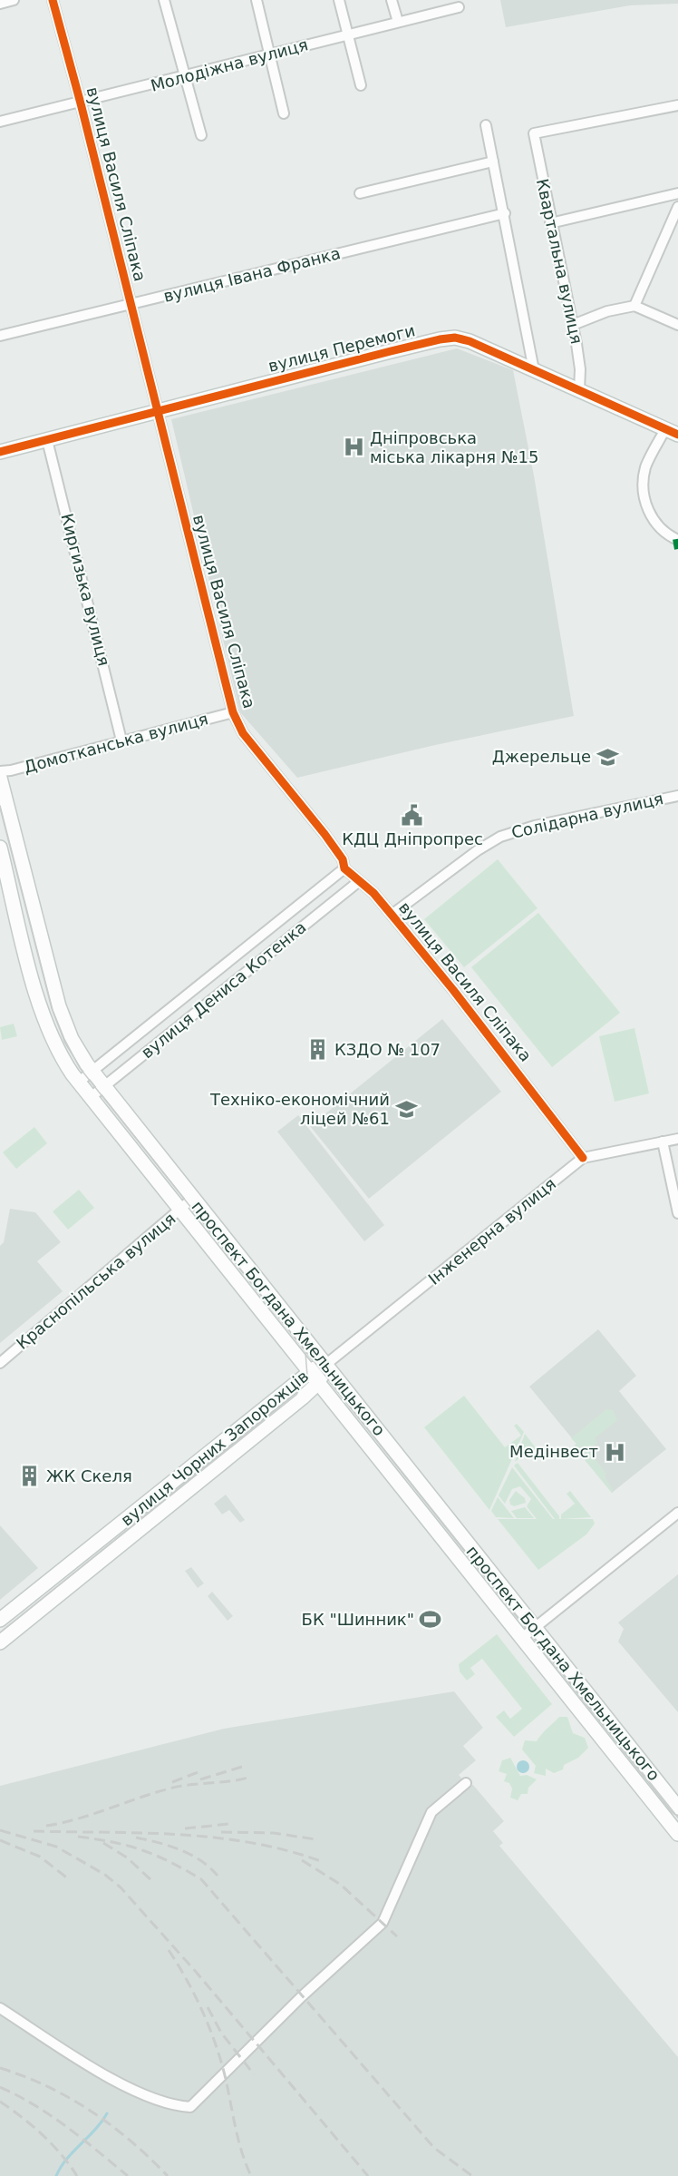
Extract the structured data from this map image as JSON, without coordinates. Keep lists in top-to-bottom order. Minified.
{"streets":{"main road":["вулиця Перемоги","проспект Богдана Хмельницького","вулиця Чорних Запорожців"],"street":["Молодіжна вулиця","вулиця Василя Сліпака","Квартальна вулиця","вулиця Івана Франка","Киргизька вулиця","Домотканська вулиця","Солідарна вулиця","вулиця Дениса Котенка","Інженерна вулиця","Краснопільська вулиця"]},"crossings":[["Молодіжна вулиця","вулиця Василя Сліпака"],["вулиця Василя Сліпака","вулиця Івана Франка"],["вулиця Василя Сліпака","вулиця Перемоги"],["вулиця Василя Сліпака","Домотканська вулиця"],["вулиця Василя Сліпака","Солідарна вулиця"],["вулиця Василя Сліпака","вулиця Дениса Котенка"],["вулиця Василя Сліпака","Інженерна вулиця"],["Квартальна вулиця","вулиця Перемоги"],["вулиця Перемоги","Киргизька вулиця"],["Киргизька вулиця","Домотканська вулиця"],["вулиця Дениса Котенка","проспект Богдана Хмельницького"],["Інженерна вулиця","проспект Богдана Хмельницького"],["Інженерна вулиця","вулиця Чорних Запорожців"],["Краснопільська вулиця","проспект Богдана Хмельницького"],["проспект Богдана Хмельницького","вулиця Чорних Запорожців"]],"places":{"hospital":["Дніпровська міська лікарня №15","Медінвест"],"school or university":["Джерельце","Техніко-економічний ліцей №61"],"public building":["КДЦ Дніпропрес"],"building":["КЗДО № 107","ЖК Скеля"],"sports":["БК \"Шинник\""]}}
